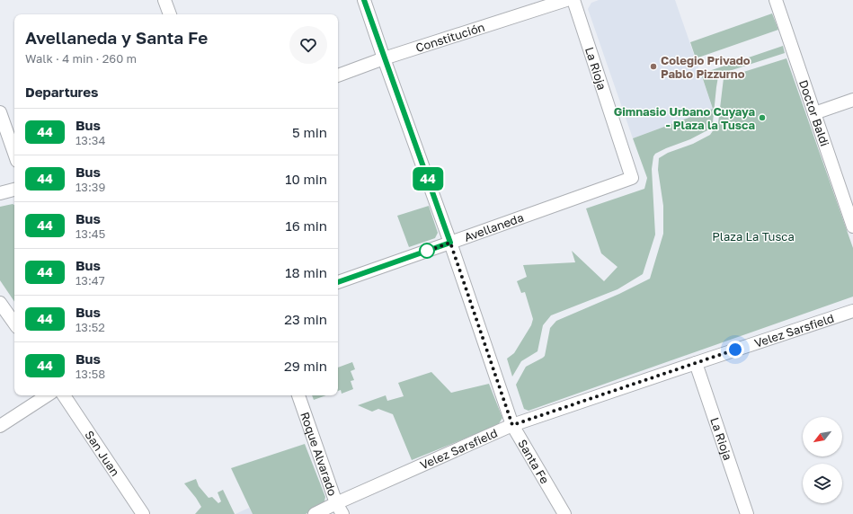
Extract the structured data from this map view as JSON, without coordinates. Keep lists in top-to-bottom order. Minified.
{"streets":{"street":["Constitución","La Rioja","Doctor Baldi","Avellaneda","Velez Sarsfield","San Juan","Roque Alvarado","Santa Fe"]},"crossings":[["Constitución","Santa Fe"],["La Rioja","Avellaneda"],["La Rioja","Velez Sarsfield"],["Avellaneda","Santa Fe"],["Velez Sarsfield","Roque Alvarado"],["Velez Sarsfield","Santa Fe"]],"parks":["Plaza La Tusca"],"places":["Colegio Privado Pablo Pizzurno","Gimnasio Urbano Cuyaya - Plaza la Tusca"],"lines":["bus line 44"],"north":"bottom left","page":{"on_map":"44","heading":[["Avellaneda y Santa Fe","Walk · 4 min · 260 m"],"Departures"],"list":[{"mark":"44","name":"Bus","note":"13:34","value":"5 min"},{"mark":"44","name":"Bus","note":"13:39","value":"10 min"},{"mark":"44","name":"Bus","note":"13:45","value":"16 min"},{"mark":"44","name":"Bus","note":"13:47","value":"18 min"},{"mark":"44","name":"Bus","note":"13:52","value":"23 min"},{"mark":"44","name":"Bus","note":"13:58","value":"29 min"}]}}
